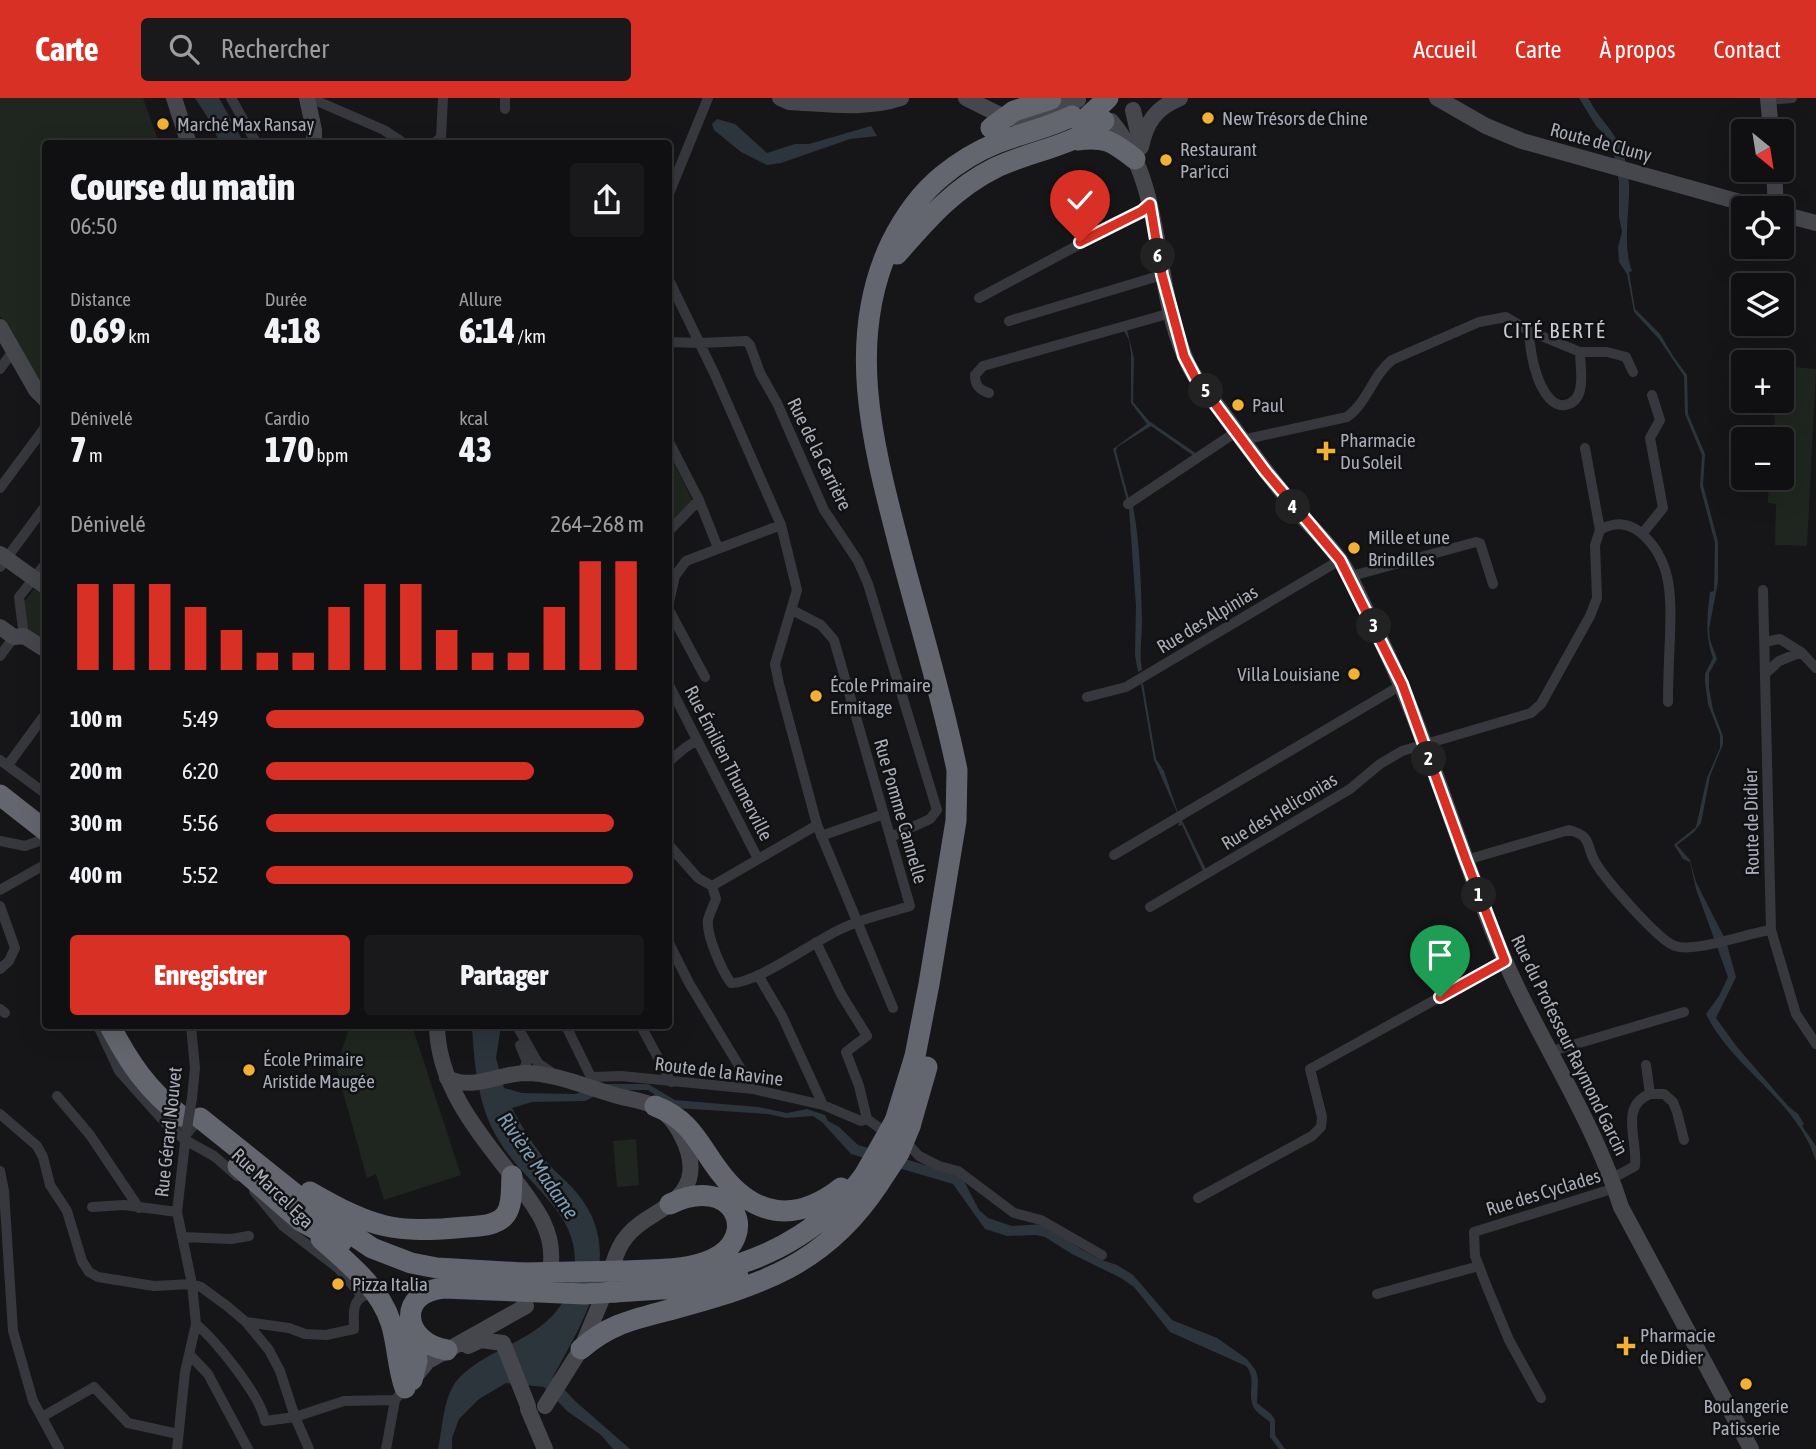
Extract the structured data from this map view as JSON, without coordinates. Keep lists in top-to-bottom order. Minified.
{"streets":{"main road":["Route de Cluny","Rue du Professeur Raymond Garcin"],"street":["Rue de la Carrière","Rue des Alpinias","Rue Émilien Thumerville","Rue Pomme Cannelle","Rue des Heliconias","Route de Didier","Route de la Ravine","Rue Gérard Nouvet","Rue Marcel Ega","Rue des Cyclades"]},"crossings":[["Rue de la Carrière","Rue Pomme Cannelle"],["Rue des Alpinias","Rue du Professeur Raymond Garcin"],["Rue des Heliconias","Rue du Professeur Raymond Garcin"],["Rue du Professeur Raymond Garcin","Rue des Cyclades"],["Rue Gérard Nouvet","Rue Marcel Ega"]],"districts":["CITÉ BERTÉ"],"water":["Rivière Madame"],"places":{"other":["New Trésors de Chine","Marché Max Ransay","Restaurant Par'icci","Paul","Mille et une Brindilles","Villa Louisiane","École Primaire Ermitage","École Primaire Aristide Maugée","Pizza Italia","Boulangerie Patisserie"],"health":["Pharmacie Du Soleil","Pharmacie de Didier"]},"north":"bottom right","page":{"header":"Carte","search":"Rechercher","nav":["Accueil","Carte","À propos","Contact"],"map_buttons":["+","−"],"heading":["Course du matin","06:50"],"pins":["6","5","4","3","2","1"],"stats":[["Distance","0.69 km"],["Durée","4:18"],["Allure","6:14 /km"],["Dénivelé","7 m"],["Cardio","170 bpm"],["kcal","43"]],"chart":["Dénivelé","264–268 m"],"list":[{"name":"100 m","note":"5:49"},{"name":"200 m","note":"6:20"},{"name":"300 m","note":"5:56"},{"name":"400 m","note":"5:52"}],"buttons":["Enregistrer","Partager"]}}
